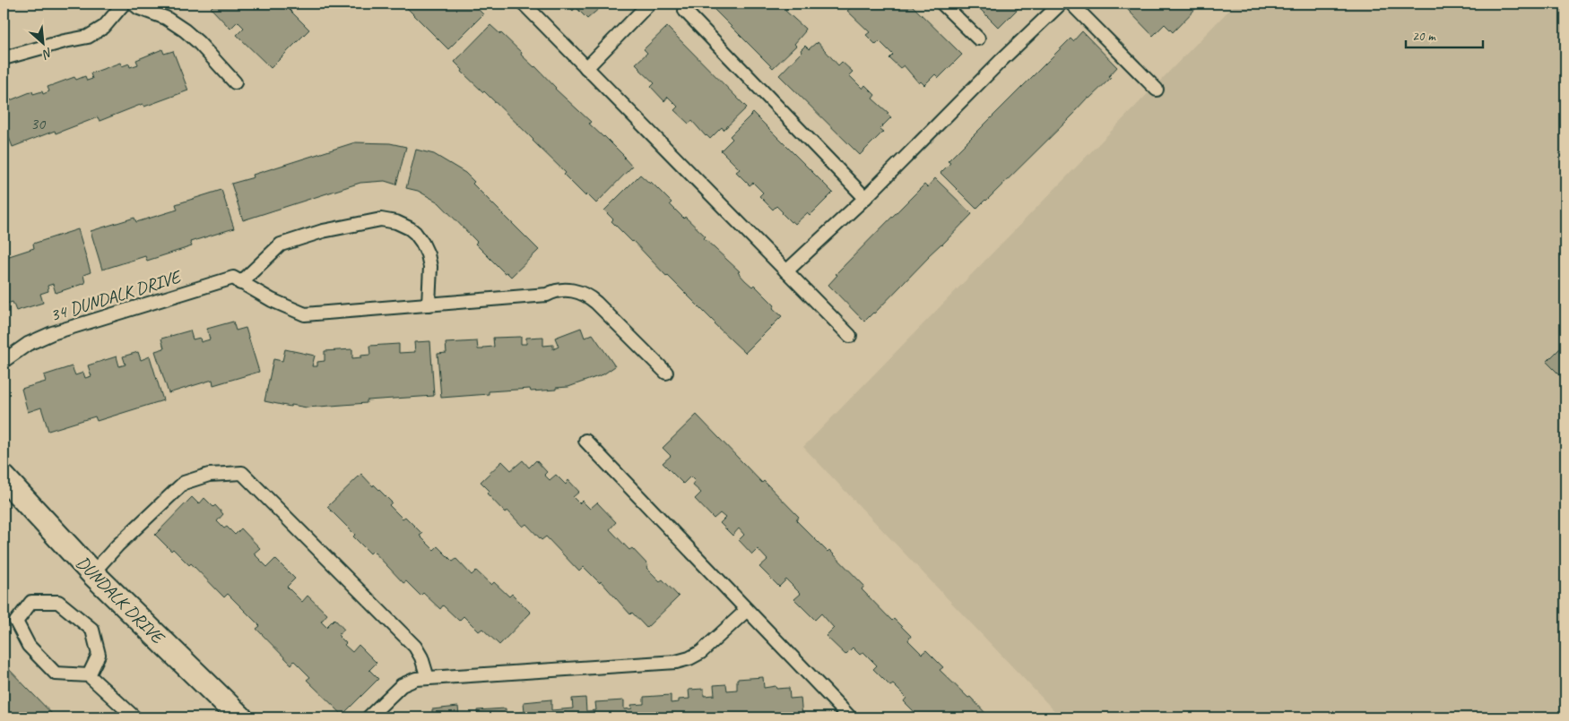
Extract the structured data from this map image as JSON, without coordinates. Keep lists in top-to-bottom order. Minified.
{"streets":{"street":["DUNDALK DRIVE"],"lane":["34 DUNDALK DRIVE"]},"house_numbers":["30"],"scale_bar":"20 m","north":"bottom right"}
